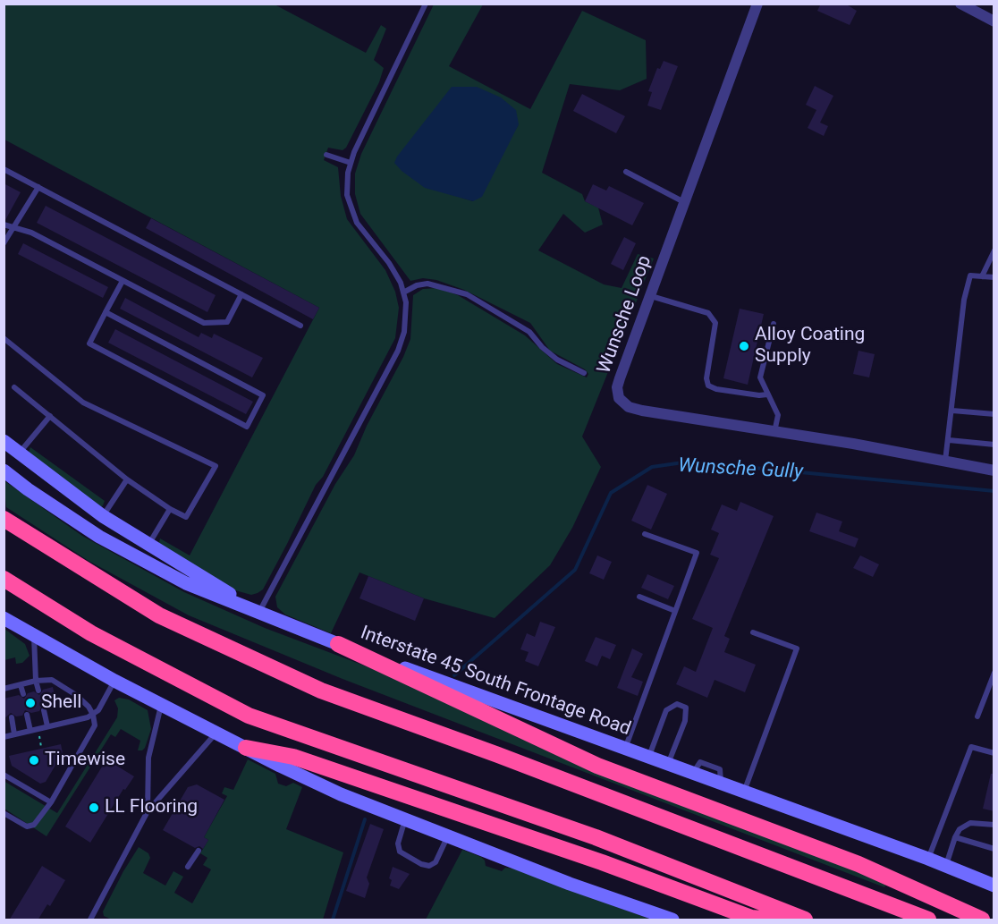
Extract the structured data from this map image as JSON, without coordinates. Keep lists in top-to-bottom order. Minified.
{"streets":{"main road":["Interstate 45 South Frontage Road"],"street":["Wunsche Loop"]},"water":["Wunsche Gully"],"places":["Alloy Coating Supply","Shell","Timewise","LL Flooring"]}
